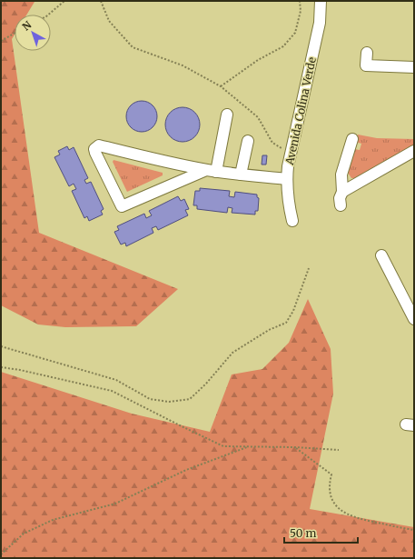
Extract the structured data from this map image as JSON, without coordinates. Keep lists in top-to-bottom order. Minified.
{"streets":{"street":["Avenida Colina Verde"]},"scale_bar":"50 m","north":"top left"}
